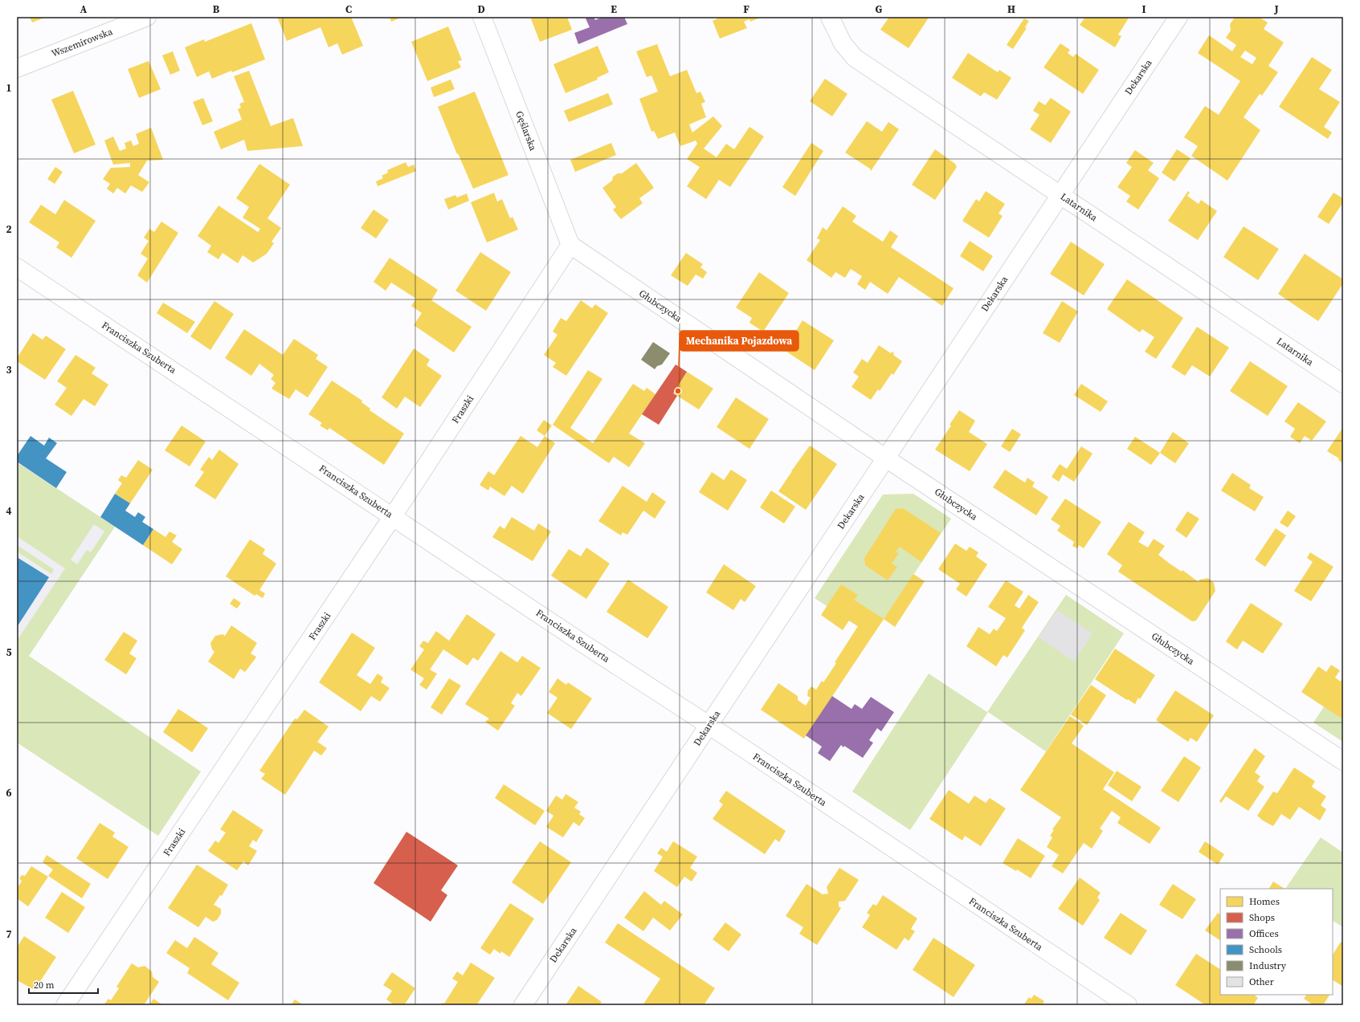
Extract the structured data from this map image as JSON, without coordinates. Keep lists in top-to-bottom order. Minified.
{"streets":{"street":["Wszemirowska","Dekarska","Gęślarska","Latarnika","Głubczycka","Franciszka Szuberta","Fraszki"]},"crossings":[["Dekarska","Latarnika"],["Dekarska","Głubczycka"],["Dekarska","Franciszka Szuberta"],["Gęślarska","Głubczycka"],["Gęślarska","Fraszki"],["Głubczycka","Fraszki"],["Franciszka Szuberta","Fraszki"]],"places":["Mechanika Pojazdowa"],"legend":["Homes","Shops","Offices","Schools","Industry","Other"],"scale_bar":"20 m","grid":{"columns":["A","B","C","D","E","F","G","H","I","J"],"rows":["1","2","3","4","5","6","7"]}}
